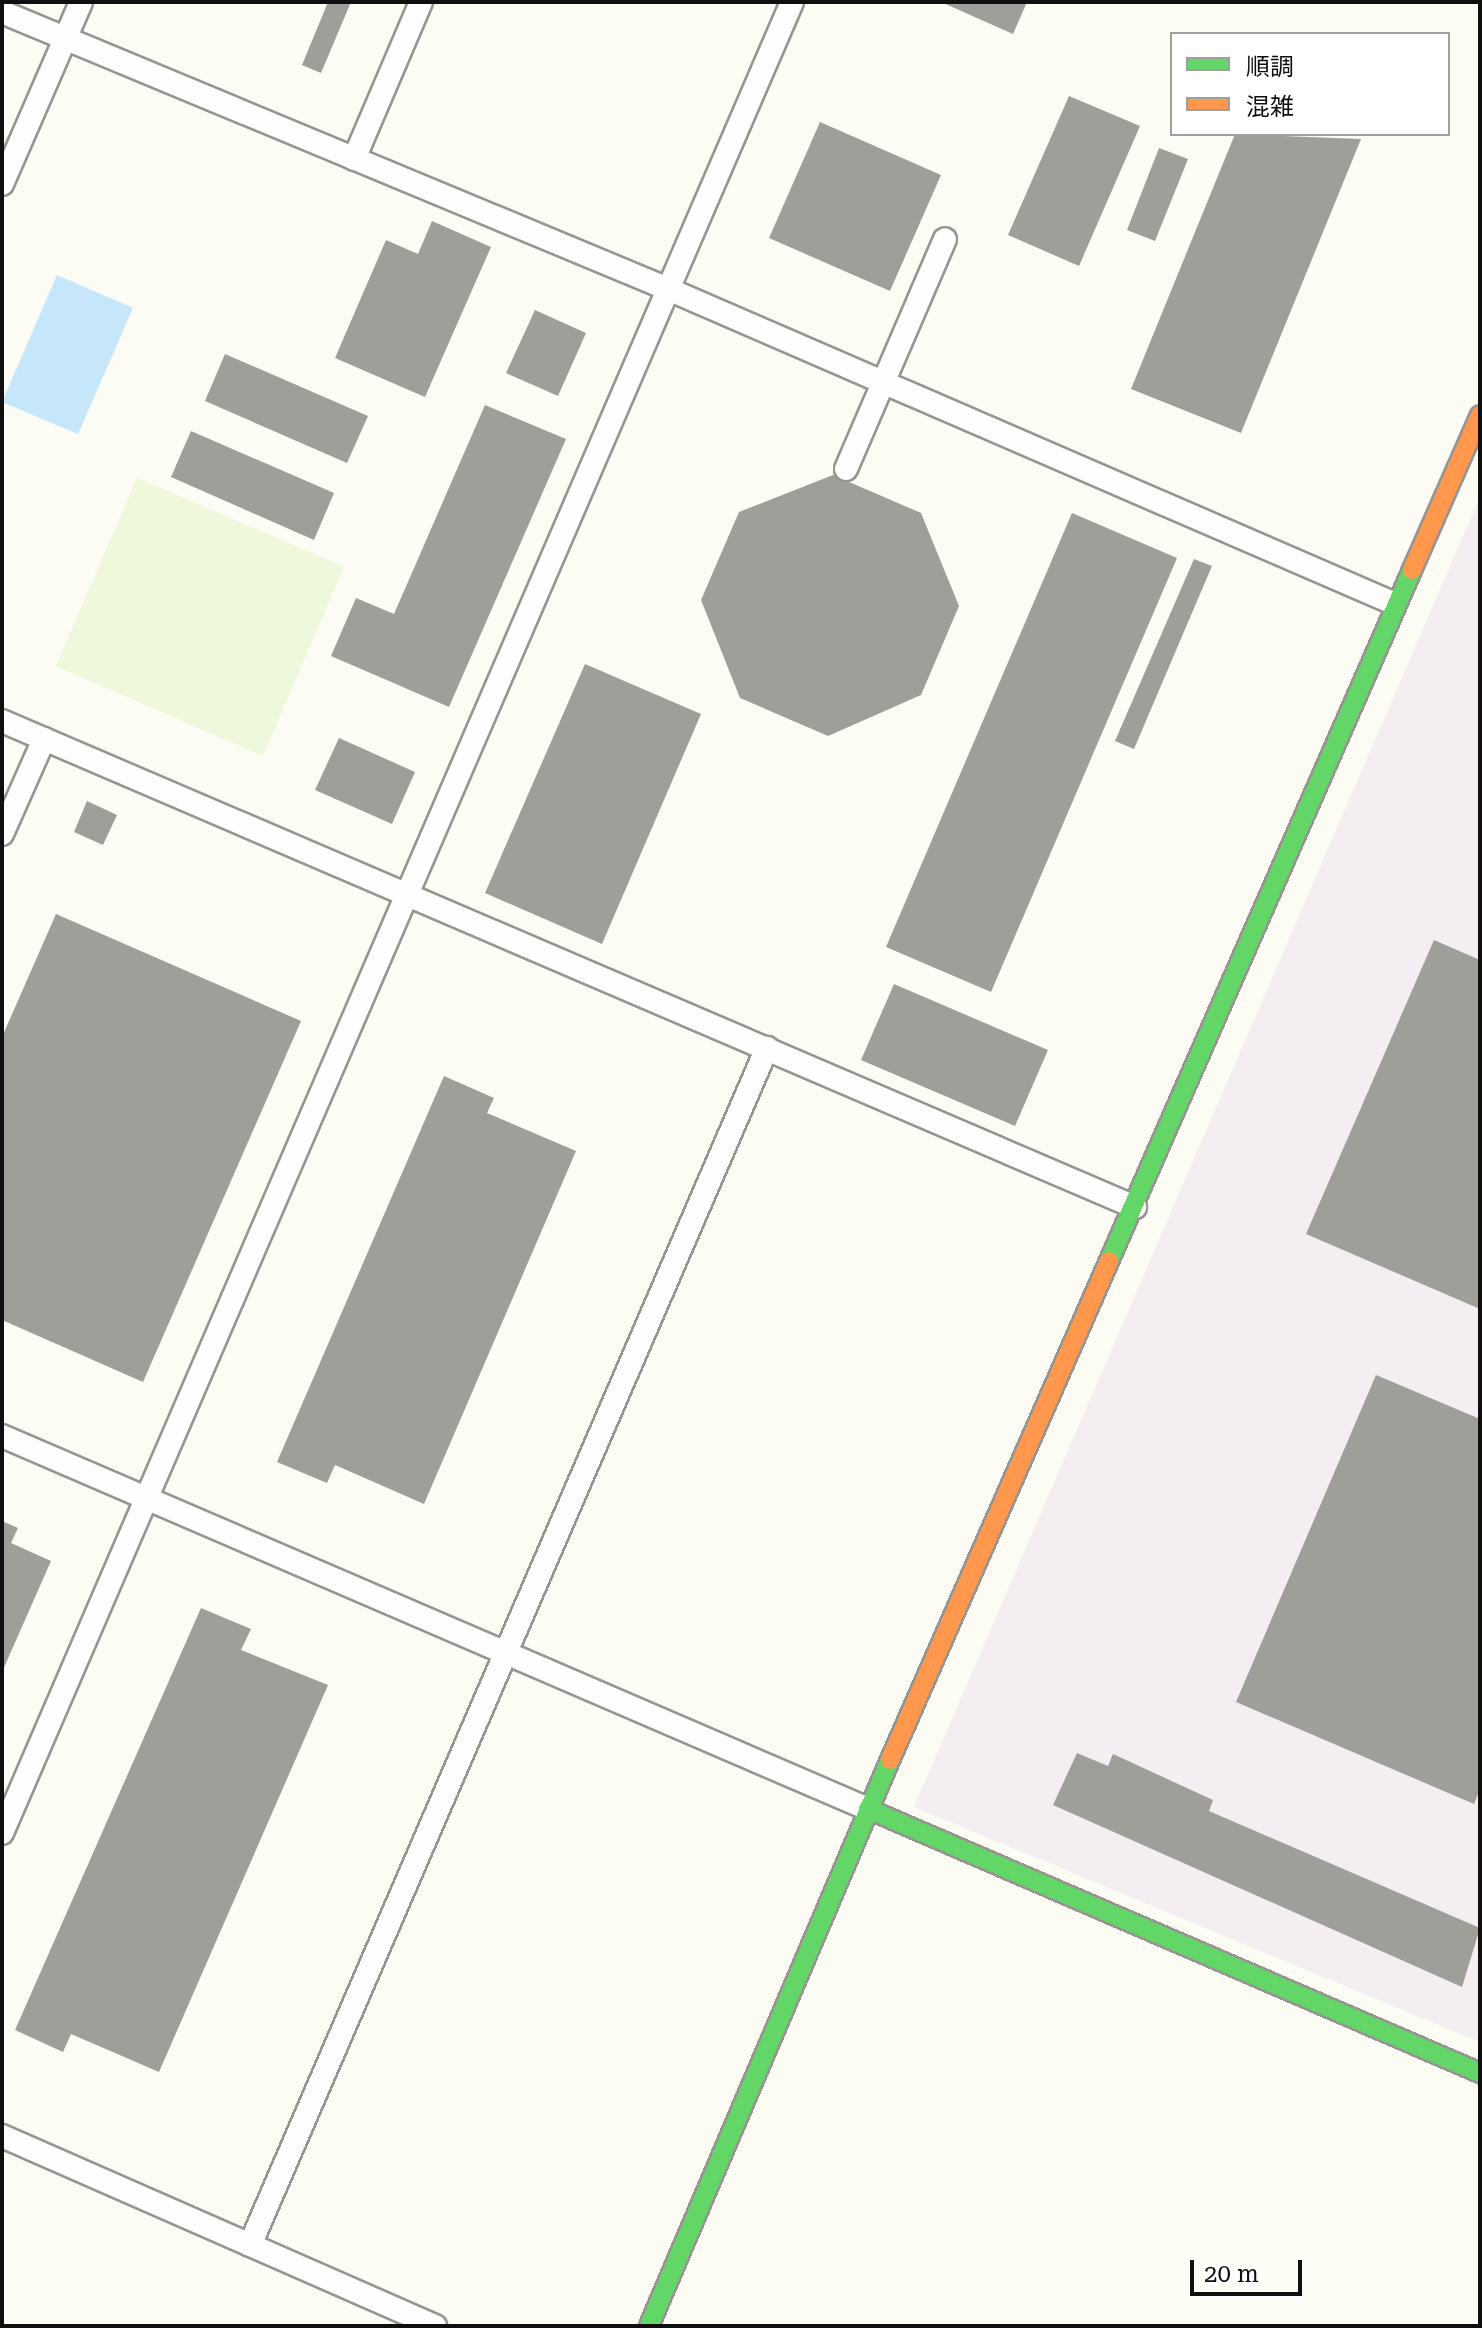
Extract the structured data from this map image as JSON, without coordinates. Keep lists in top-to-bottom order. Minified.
{"legend":["順調","混雑"],"scale_bar":"20 m"}
